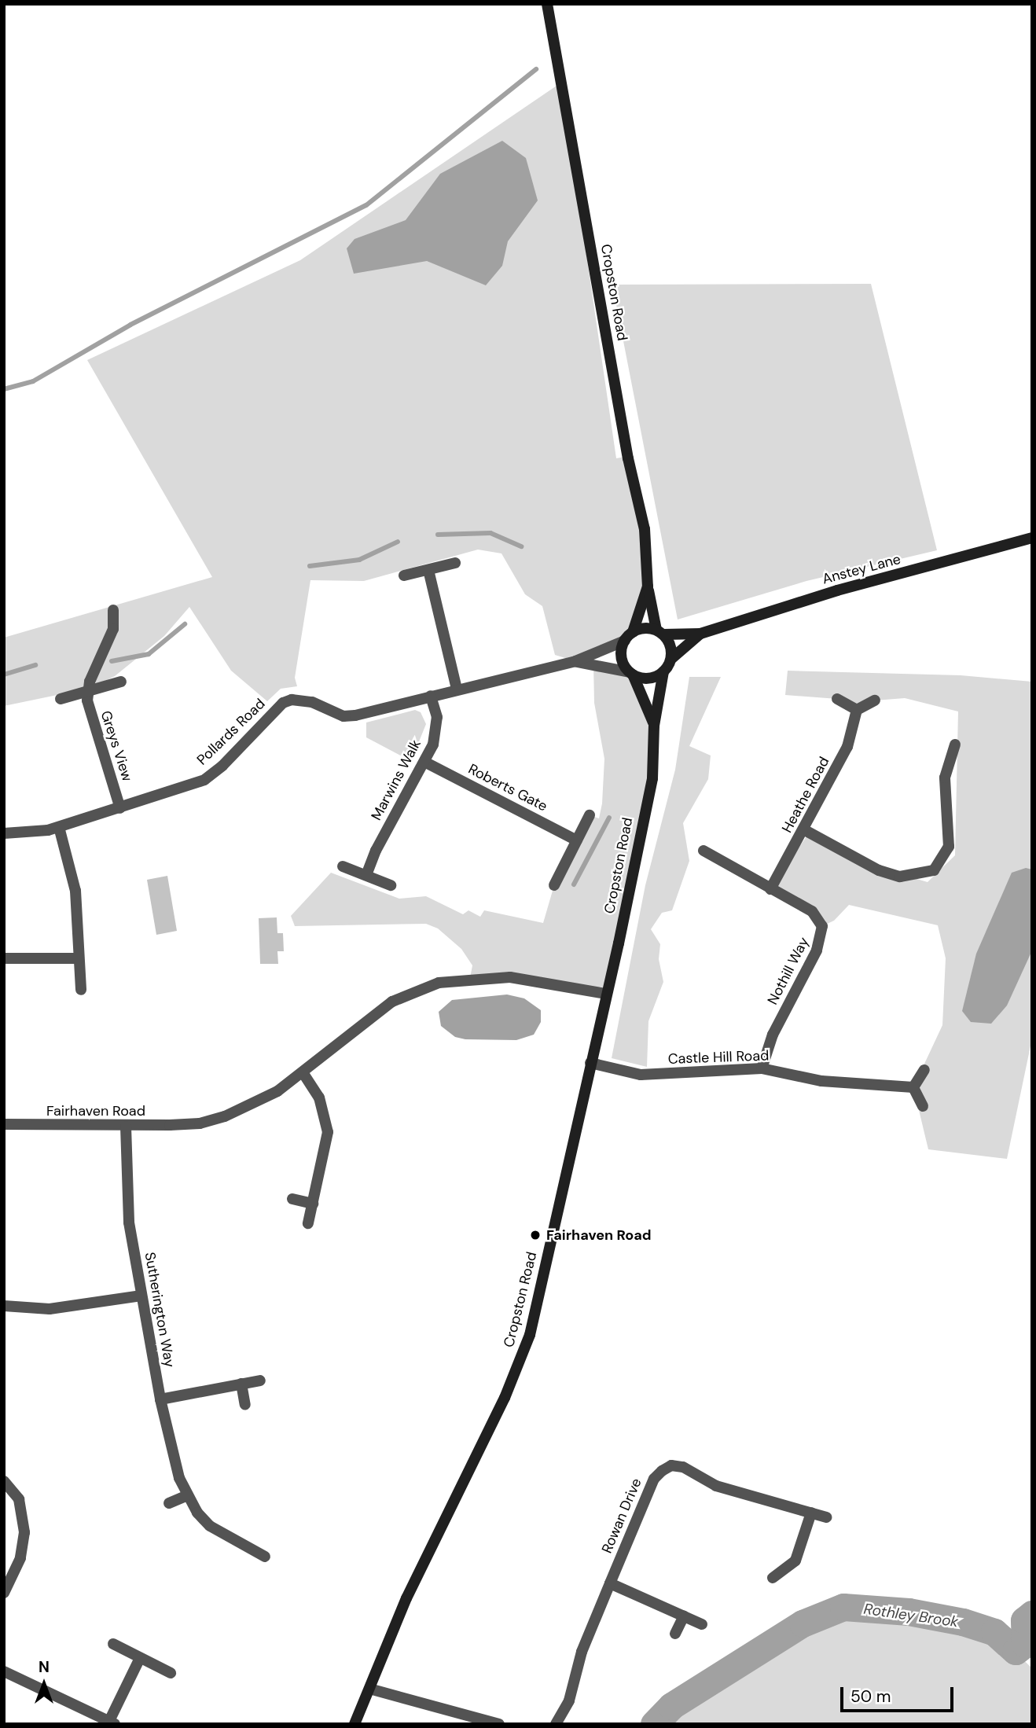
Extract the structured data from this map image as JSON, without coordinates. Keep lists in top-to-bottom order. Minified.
{"streets":{"street":["Cropston Road","Anstey Lane","Pollards Road","Greys View","Marwins Walk","Roberts Gate","Heathe Road","Nothill Way","Castle Hill Road","Fairhaven Road","Sutherington Way","Rowan Drive"]},"crossings":[["Cropston Road","Anstey Lane"],["Cropston Road","Pollards Road"],["Cropston Road","Castle Hill Road"],["Cropston Road","Fairhaven Road"],["Anstey Lane","Pollards Road"],["Pollards Road","Greys View"],["Pollards Road","Marwins Walk"],["Marwins Walk","Roberts Gate"],["Heathe Road","Nothill Way"],["Nothill Way","Castle Hill Road"],["Fairhaven Road","Sutherington Way"]],"water":["Rothley Brook"],"places":["Fairhaven Road"],"scale_bar":"50 m","north":"top"}
